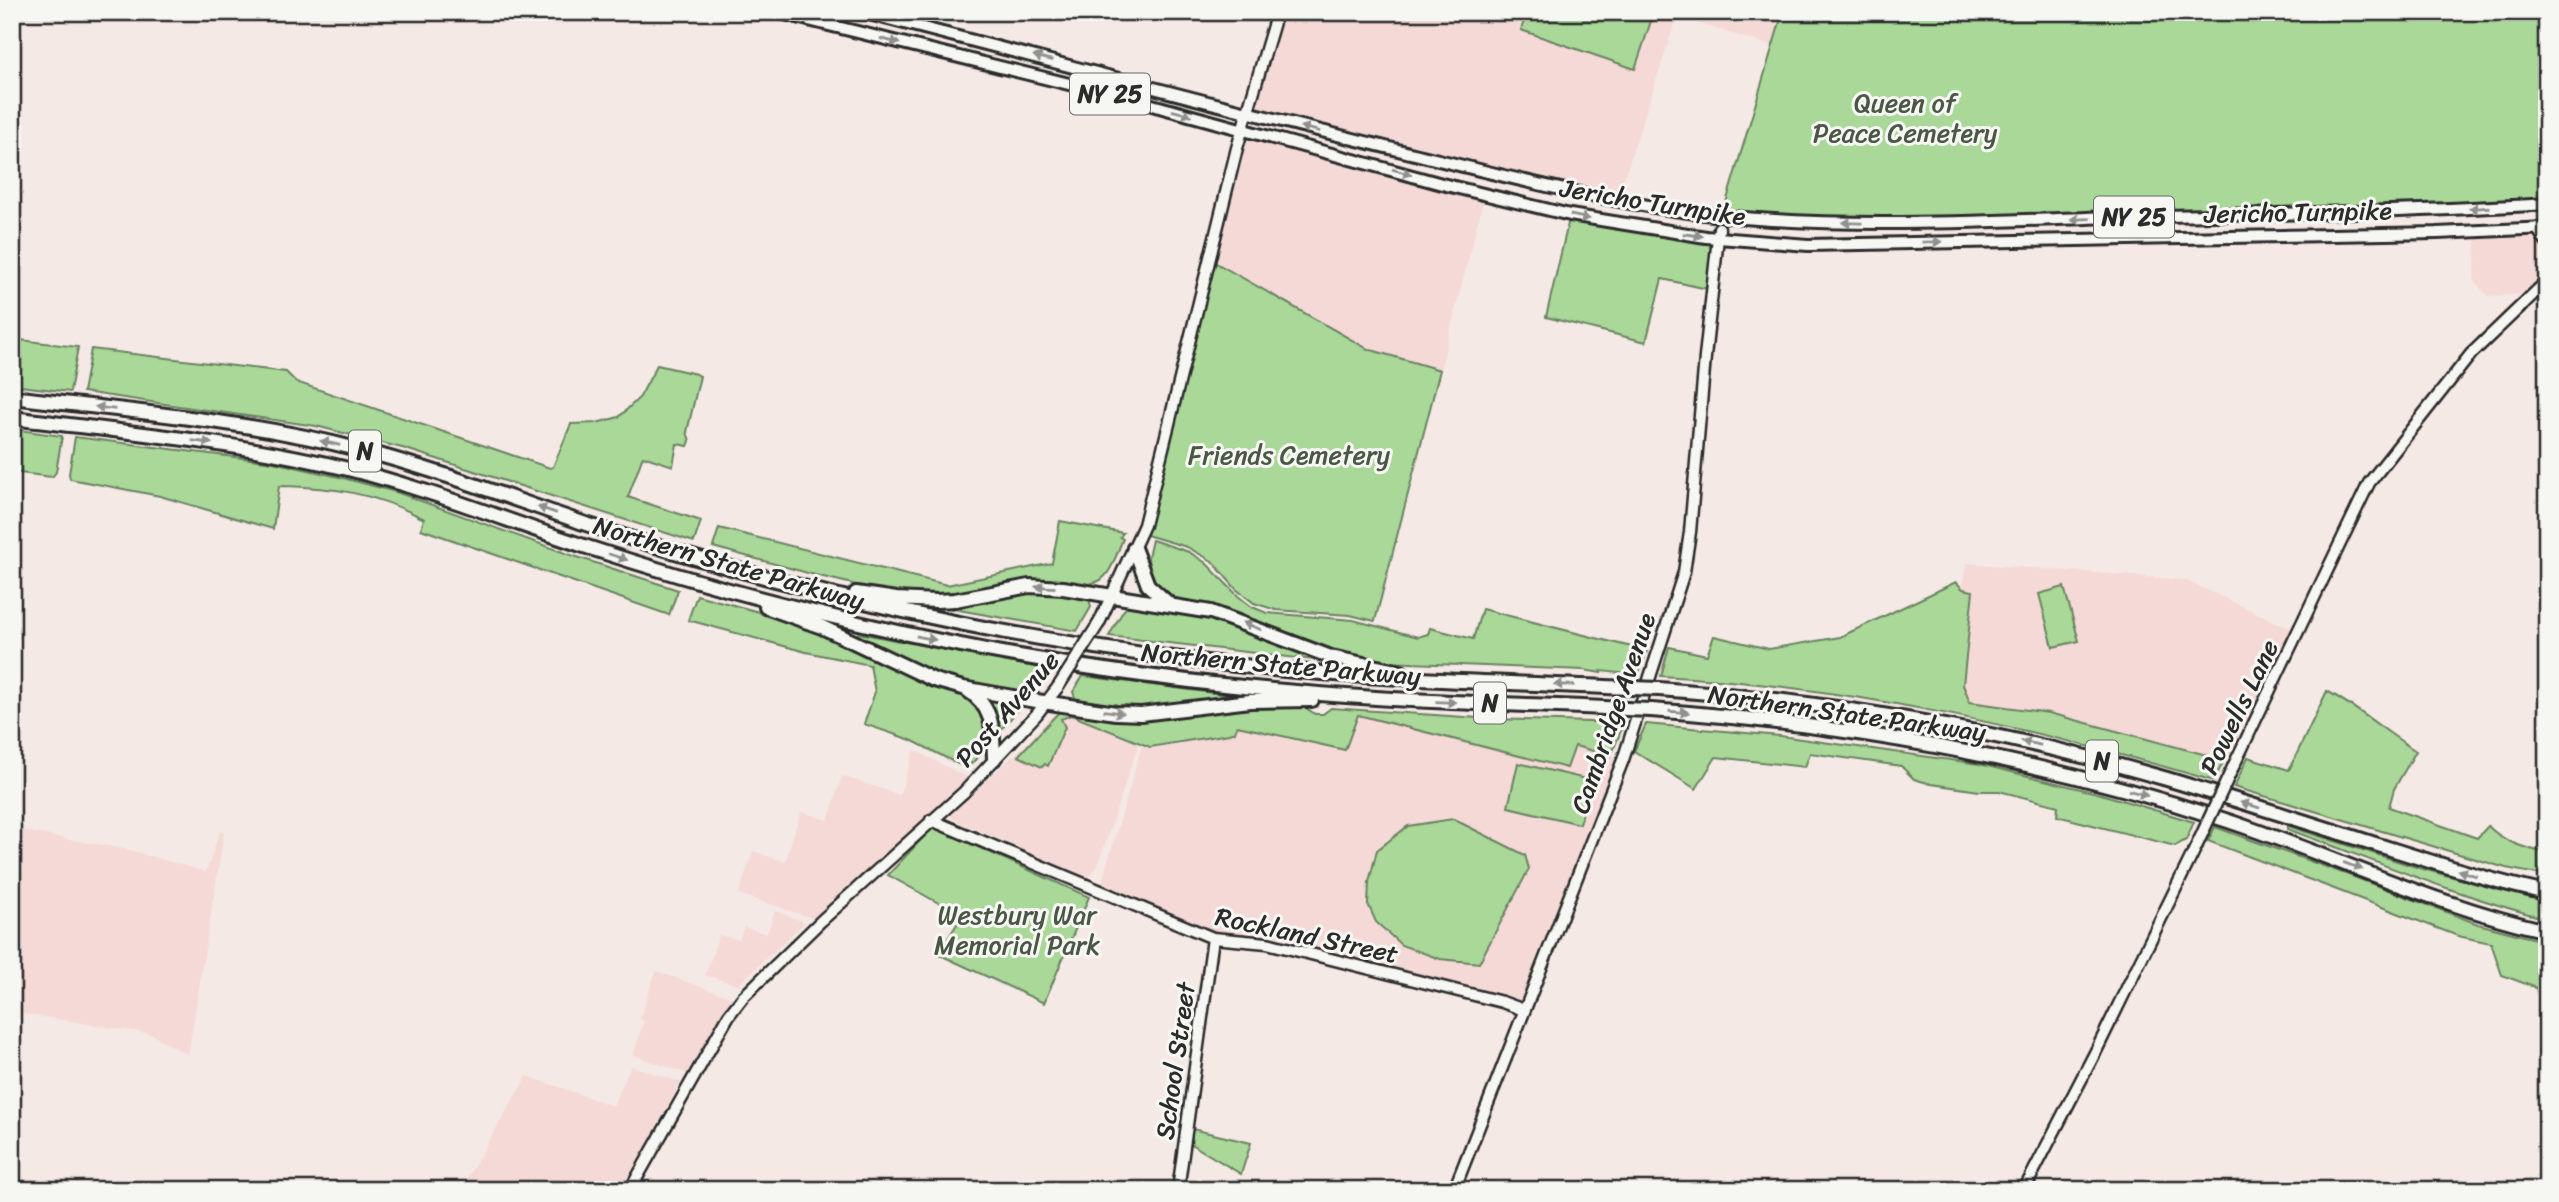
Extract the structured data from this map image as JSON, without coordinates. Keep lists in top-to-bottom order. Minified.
{"streets":{"highway":["N","Northern State Parkway"],"main road":["NY 25","Jericho Turnpike"],"street":["Powells Lane","Post Avenue","Cambridge Avenue","Rockland Street","School Street"]},"crossings":[["Jericho Turnpike","Post Avenue"],["Jericho Turnpike","Cambridge Avenue"],["Post Avenue","Rockland Street"],["Cambridge Avenue","Rockland Street"],["Rockland Street","School Street"]],"parks":["Queen of Peace Cemetery","Friends Cemetery","Westbury War Memorial Park"]}
